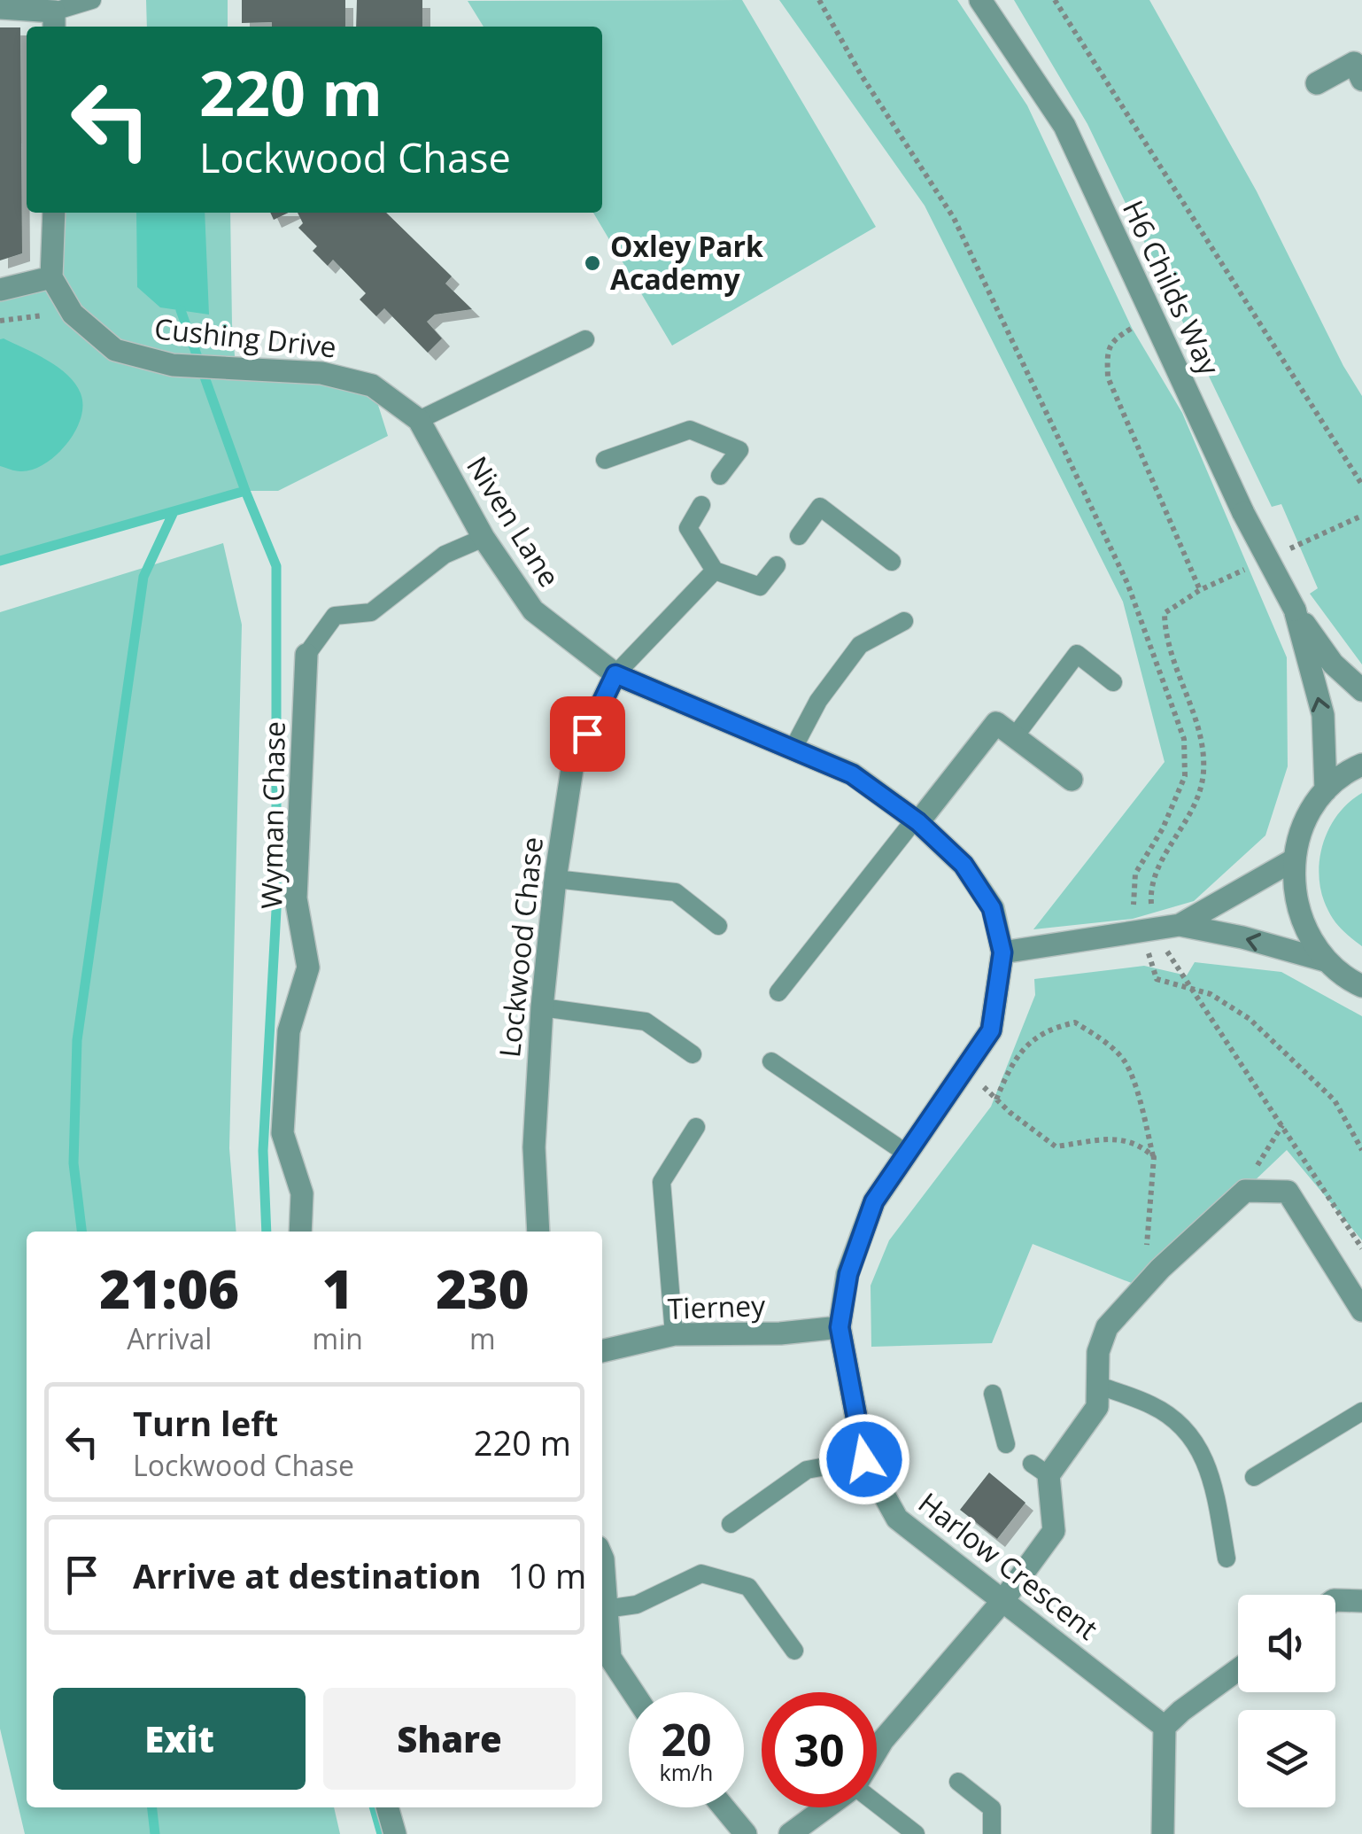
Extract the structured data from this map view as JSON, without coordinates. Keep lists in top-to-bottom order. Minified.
{"streets":{"street":["H6 Childs Way","Cushing Drive","Niven Lane","Wyman Chase","Lockwood Chase","Tierney","Harlow Crescent"]},"crossings":[["Cushing Drive","Niven Lane"],["Niven Lane","Lockwood Chase"],["Niven Lane","Harlow Crescent"],["Lockwood Chase","Harlow Crescent"],["Tierney","Harlow Crescent"]],"places":["Oxley Park Academy"],"page":{"turn":["220 m","Lockwood Chase"],"eta":["21:06","Arrival","1","min","230","m"],"list":[{"name":"Turn left","note":"Lockwood Chase","value":"220 m"},{"name":"Arrive at destination","value":"10 m"}],"buttons":["Exit","Share"],"speed":"20 km/h","limit":"30"}}
